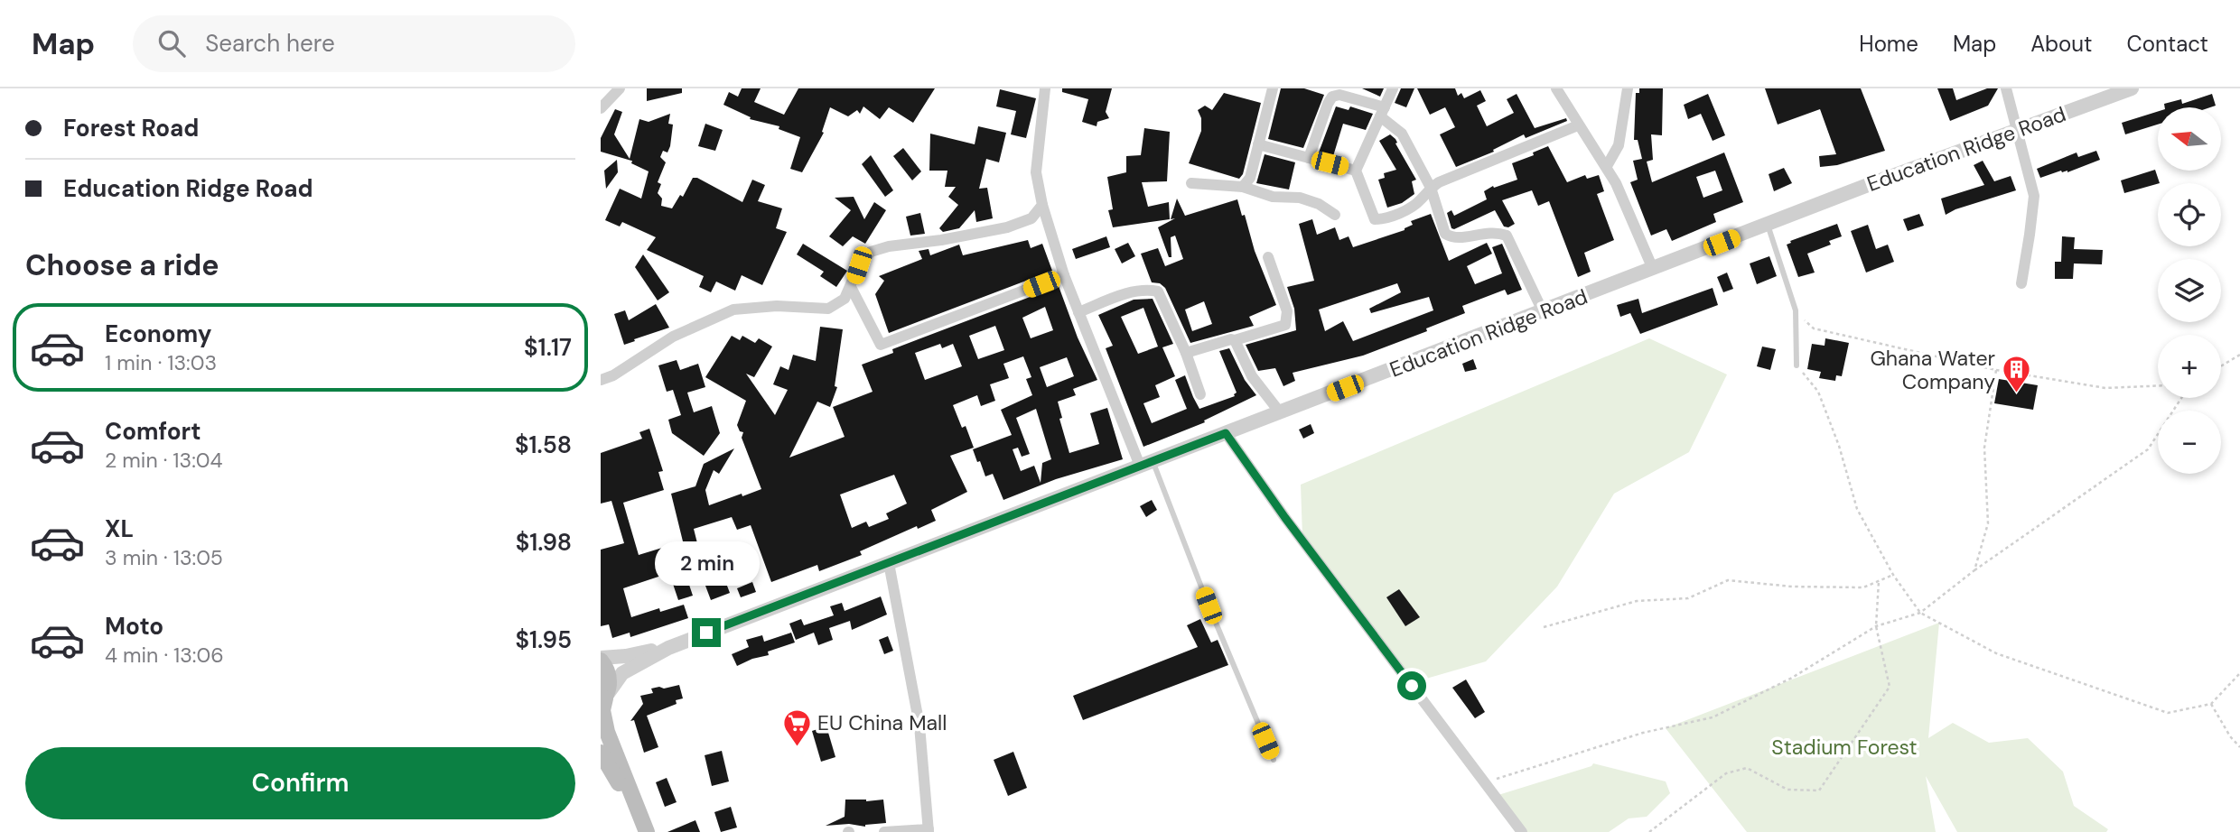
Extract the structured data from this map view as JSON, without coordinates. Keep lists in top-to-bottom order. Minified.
{"streets":{"street":["Education Ridge Road"]},"parks":["Stadium Forest"],"places":{"building":["Ghana Water Company"],"supermarket":["EU China Mall"]},"north":"left","page":{"header":"Map","search":"Search here","nav":["Home","Map","About","Contact"],"banner":["Forest Road","Education Ridge Road"],"map_buttons":["+","−"],"heading":"Choose a ride","list":[{"name":"Economy","note":"1 min · 13:03","value":"$1.17"},{"name":"Comfort","note":"2 min · 13:04","value":"$1.58"},{"name":"XL","note":"3 min · 13:05","value":"$1.98"},{"name":"Moto","note":"4 min · 13:06","value":"$1.95"}],"bubble":"2 min","buttons":"Confirm"}}
